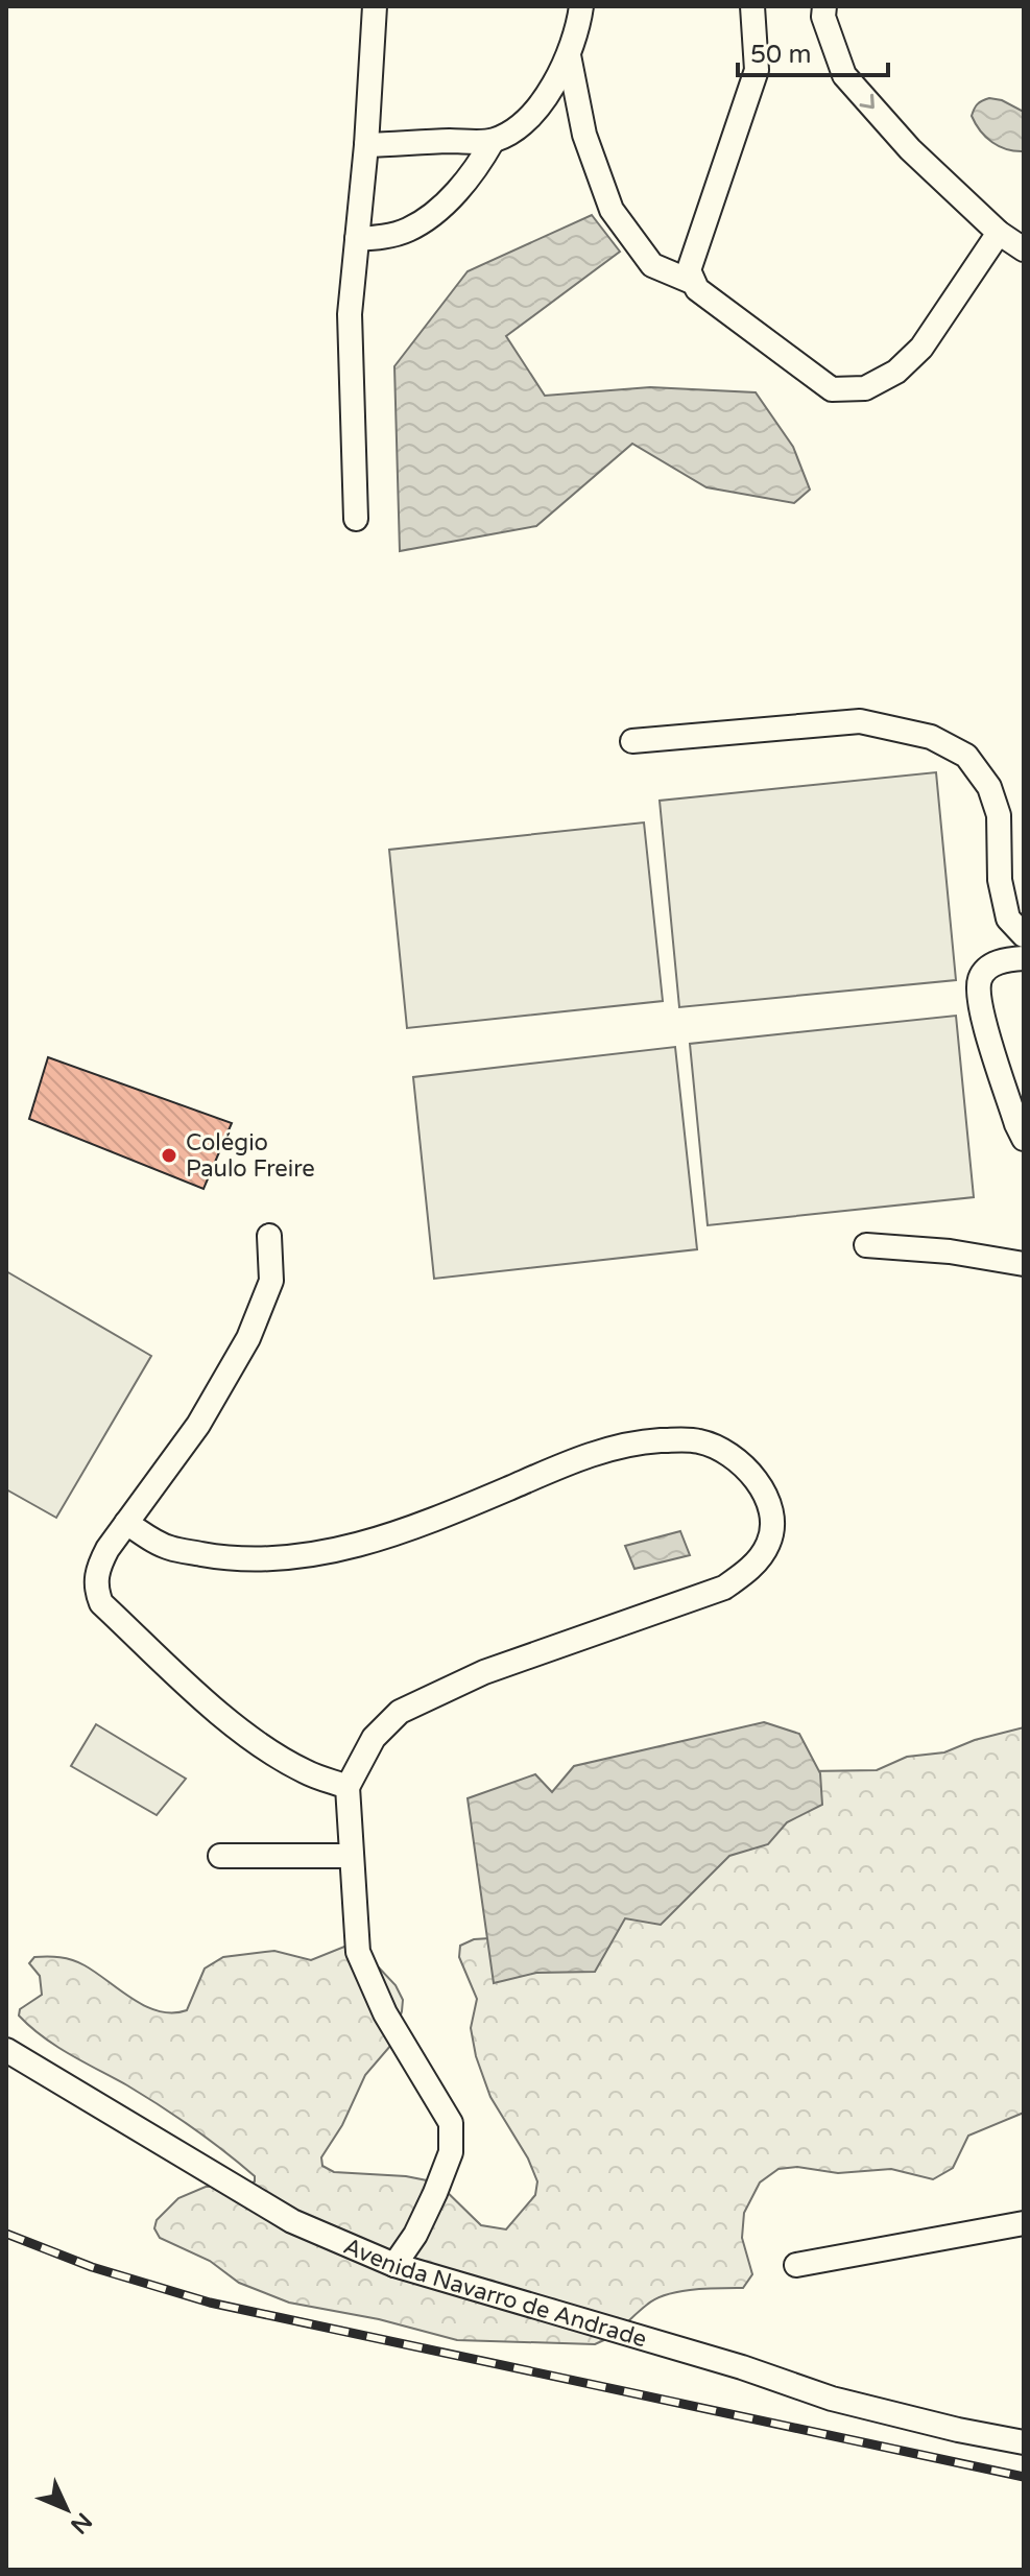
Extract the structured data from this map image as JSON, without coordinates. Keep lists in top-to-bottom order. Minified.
{"streets":{"street":["Avenida Navarro de Andrade"]},"places":["Colégio Paulo Freire"],"scale_bar":"50 m","north":"bottom right"}
